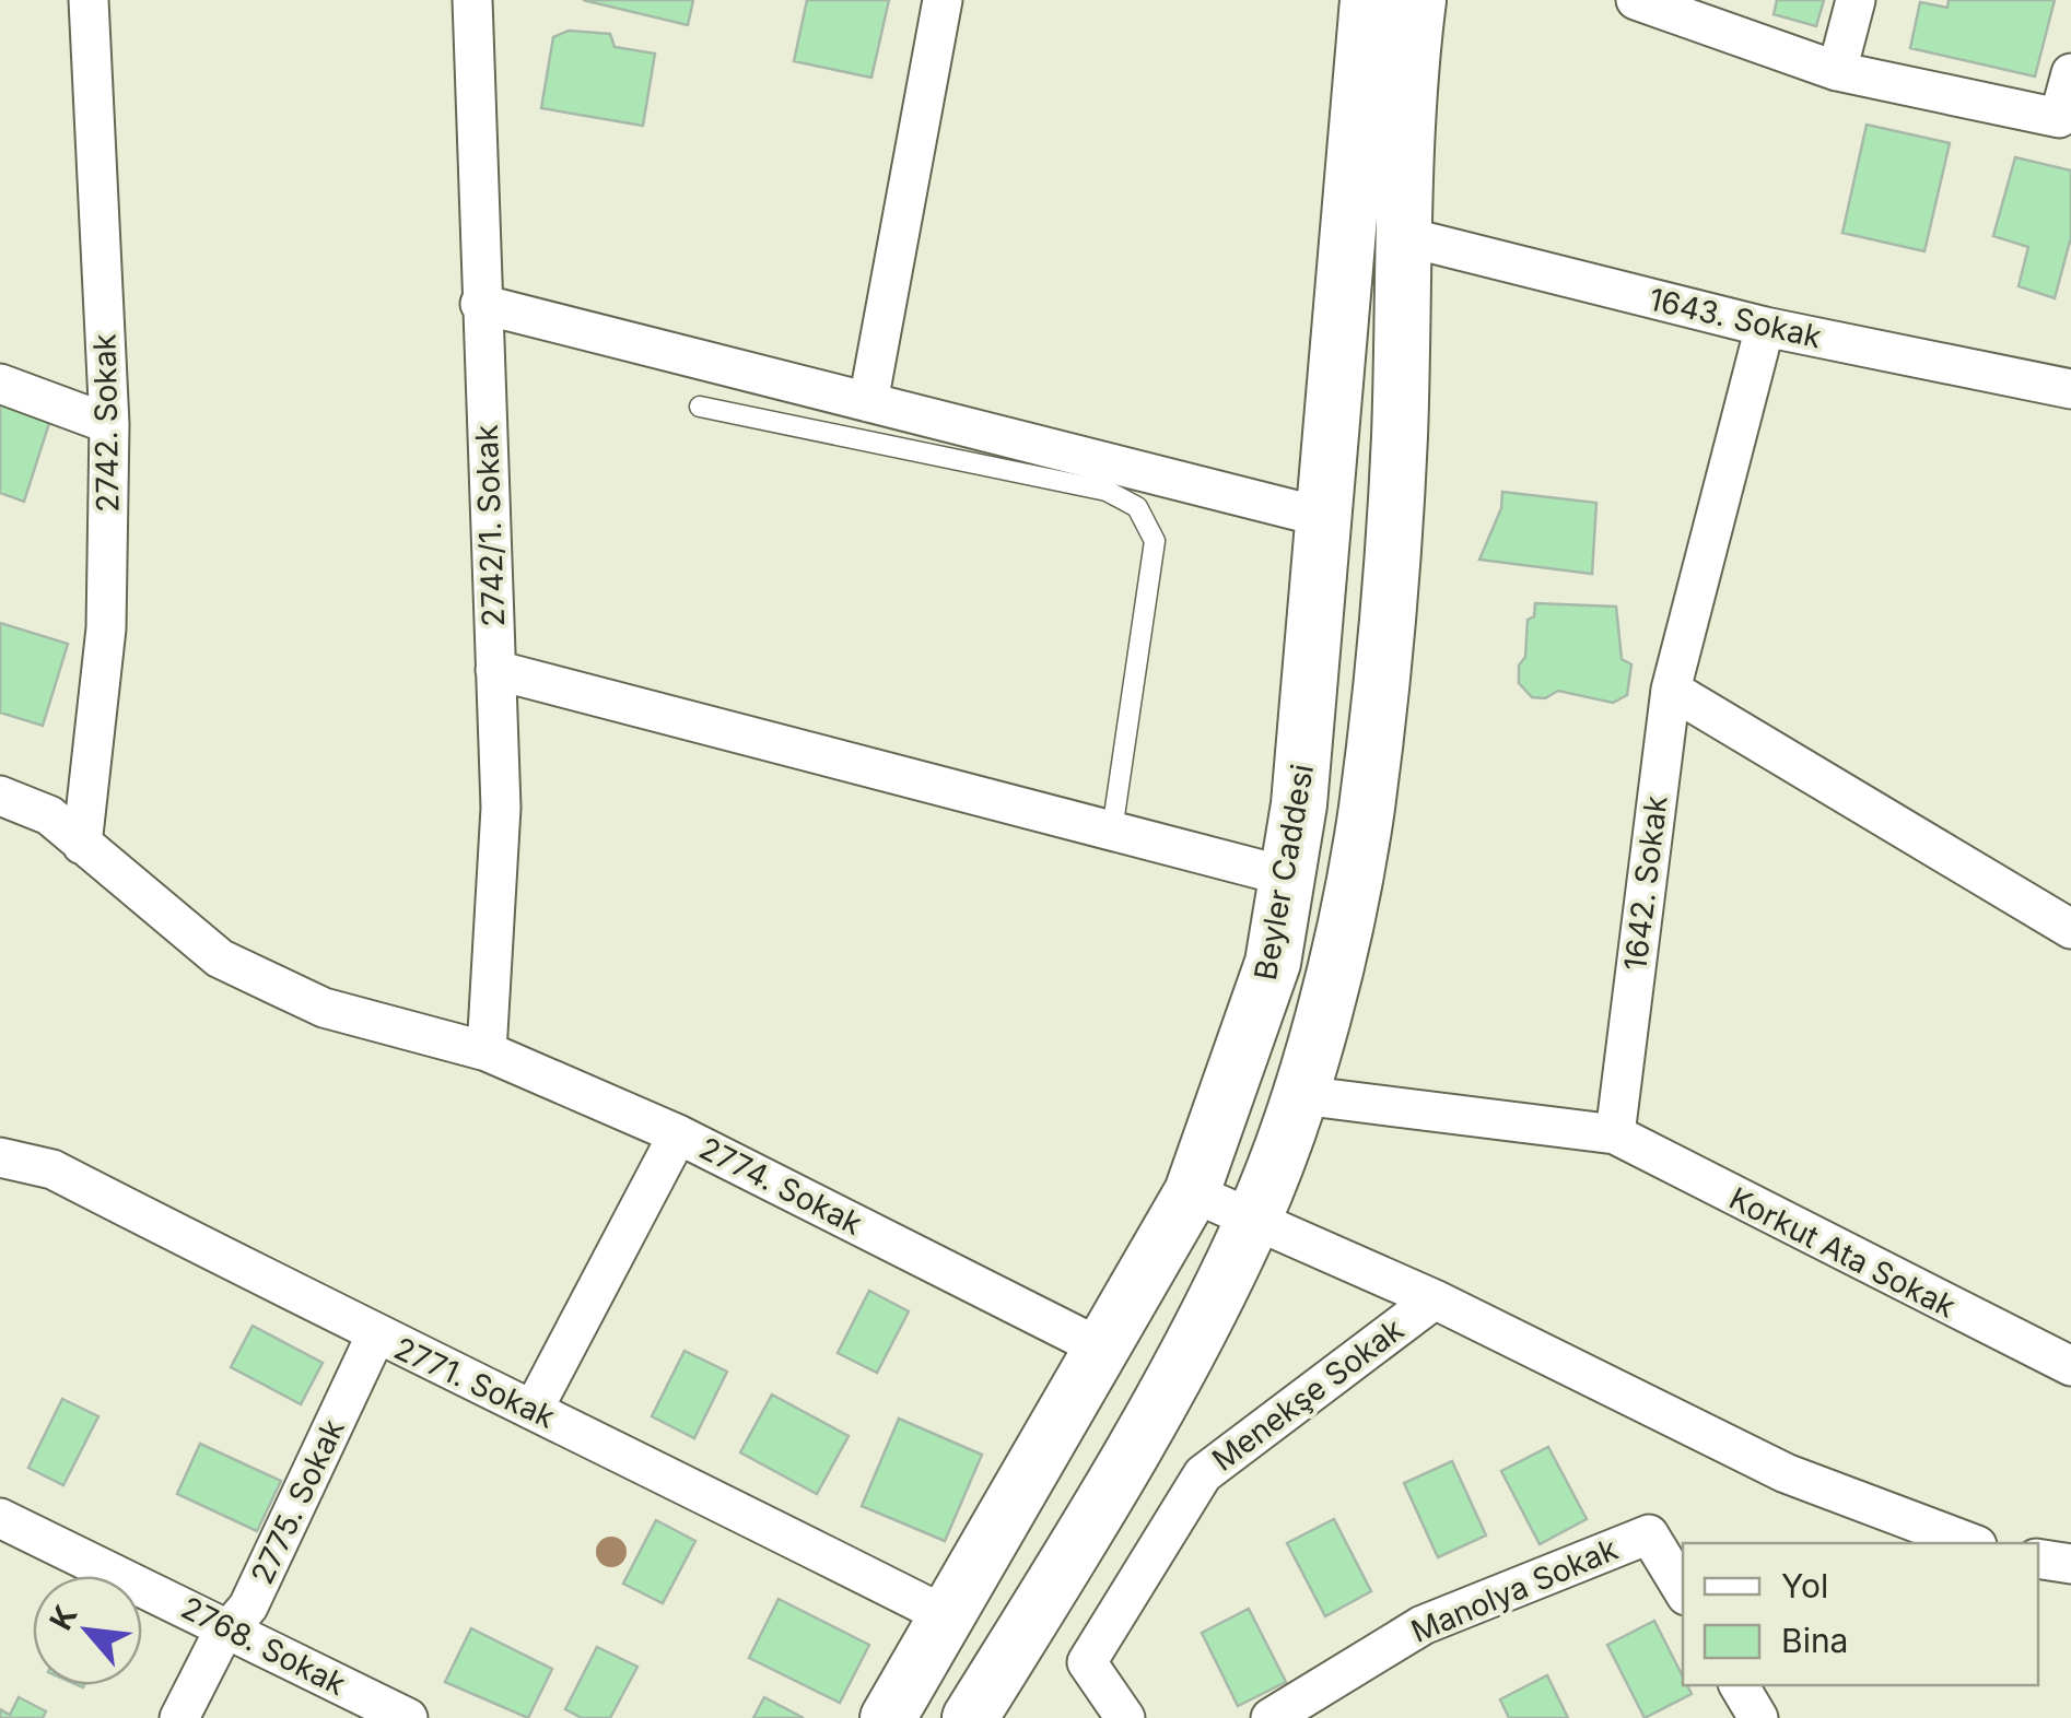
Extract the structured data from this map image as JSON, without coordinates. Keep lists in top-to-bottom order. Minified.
{"streets":{"main road":["Beyler Caddesi"],"street":["1643. Sokak","2742. Sokak","2742/1. Sokak","1642. Sokak","2774. Sokak","Korkut Ata Sokak","2771. Sokak","Menekşe Sokak","2775. Sokak","Manolya Sokak","2768. Sokak"]},"crossings":[["1643. Sokak","Beyler Caddesi"],["1643. Sokak","1642. Sokak"],["Beyler Caddesi","2774. Sokak"],["Beyler Caddesi","2771. Sokak"],["1642. Sokak","Korkut Ata Sokak"],["2774. Sokak","2771. Sokak"],["2771. Sokak","2775. Sokak"],["2775. Sokak","2768. Sokak"]],"legend":["Yol","Bina"],"north":"top left"}
